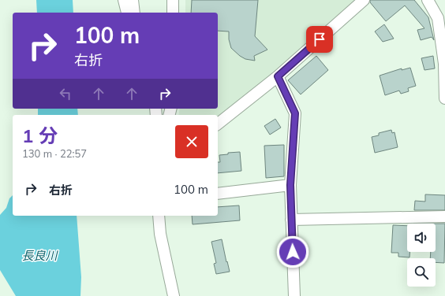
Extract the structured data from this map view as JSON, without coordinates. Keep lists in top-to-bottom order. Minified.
{"water":["長良川"],"page":{"turn":["100 m","右折"],"heading":["1 分","130 m · 22:57"],"list":[{"name":"右折","value":"100 m"}]}}
